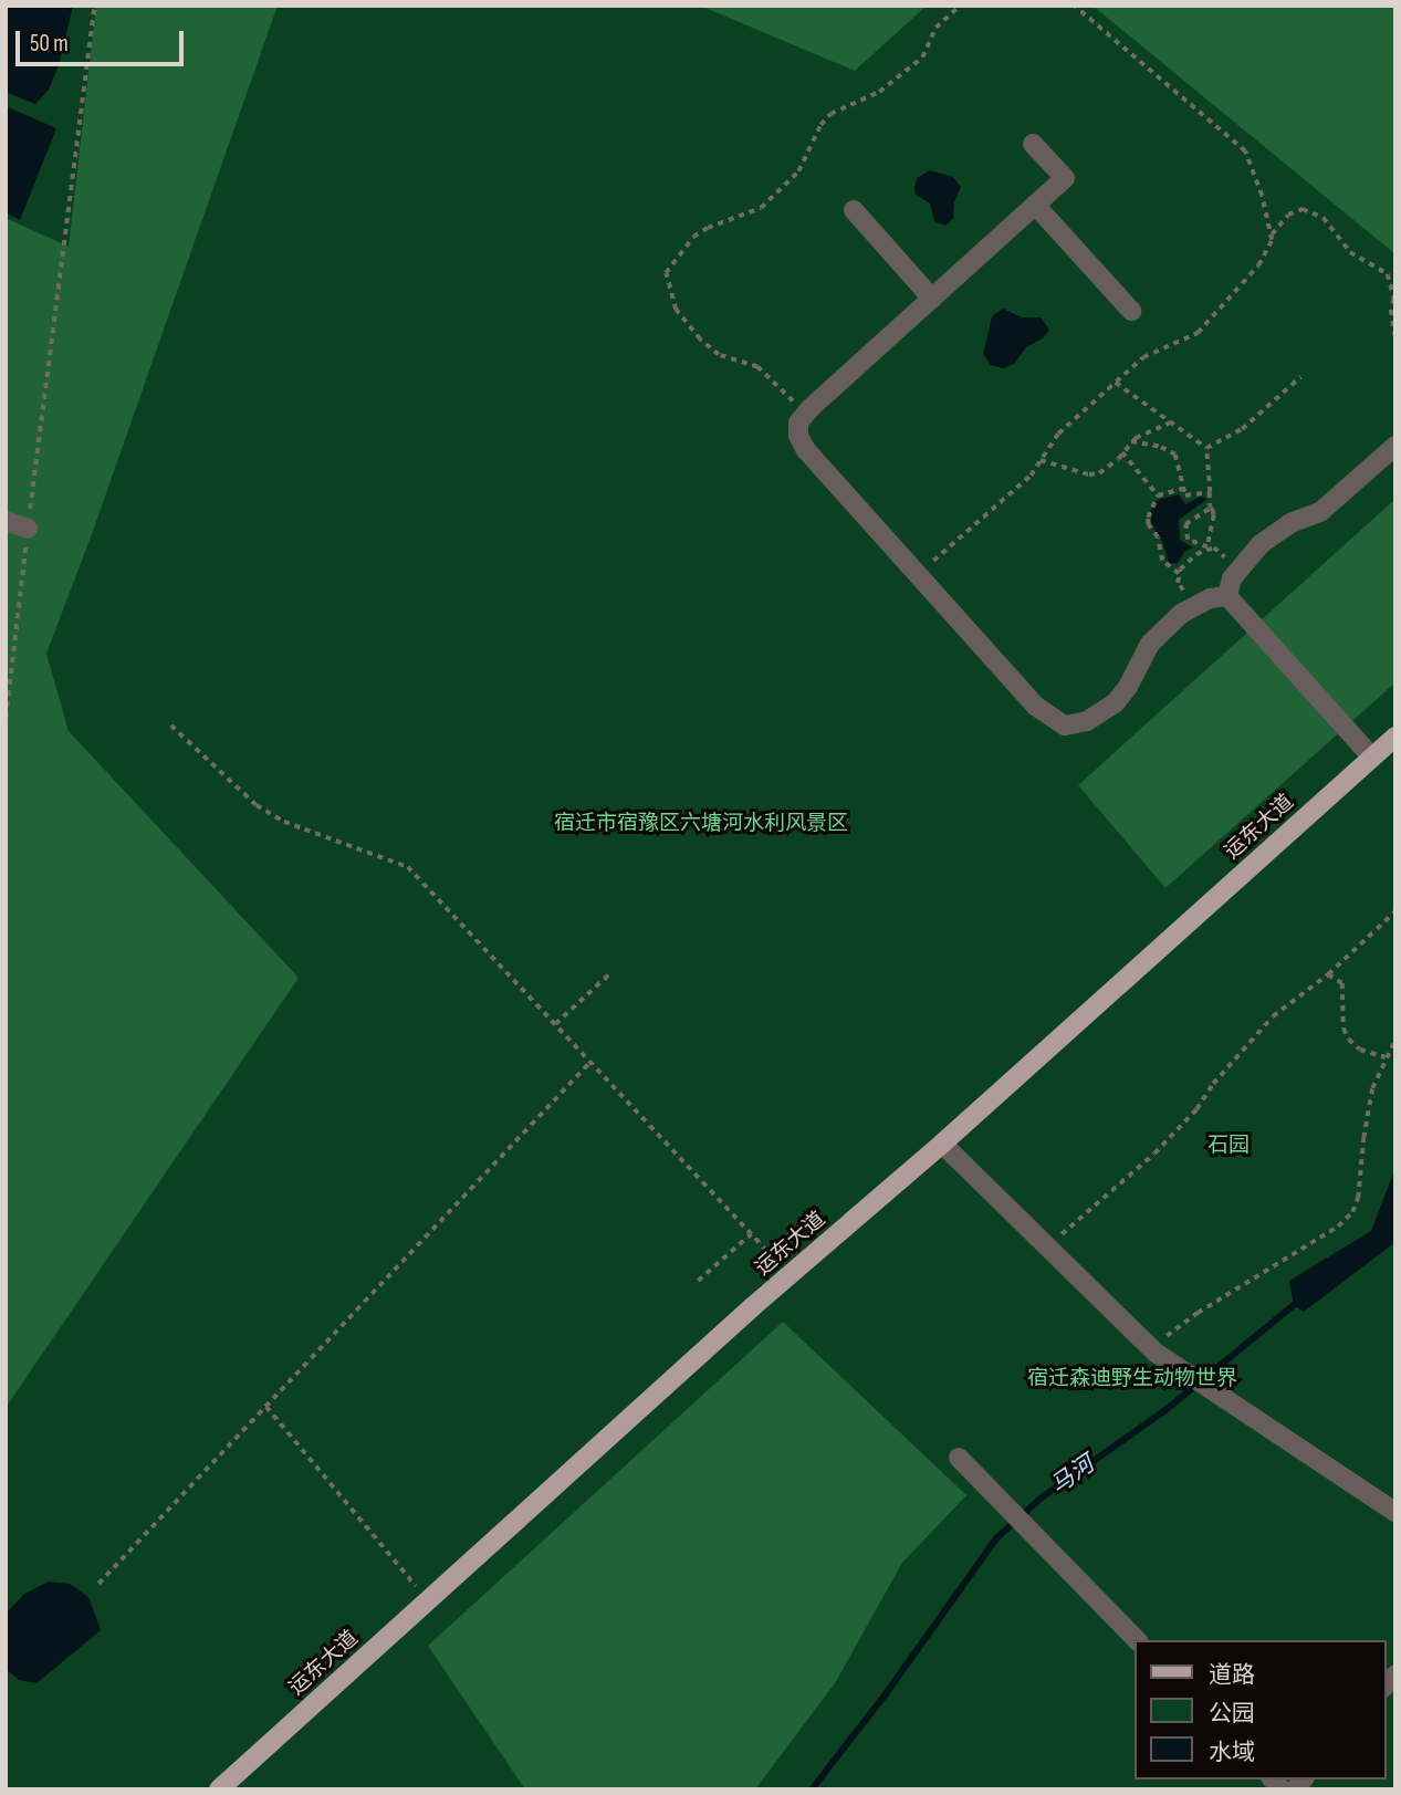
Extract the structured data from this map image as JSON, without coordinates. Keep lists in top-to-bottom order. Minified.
{"streets":{"main road":["运东大道"]},"water":["马河"],"parks":["宿迁市宿豫区六塘河水利风景区","石园","宿迁森迪野生动物世界"],"legend":["道路","公园","水域"],"scale_bar":"50 m"}
